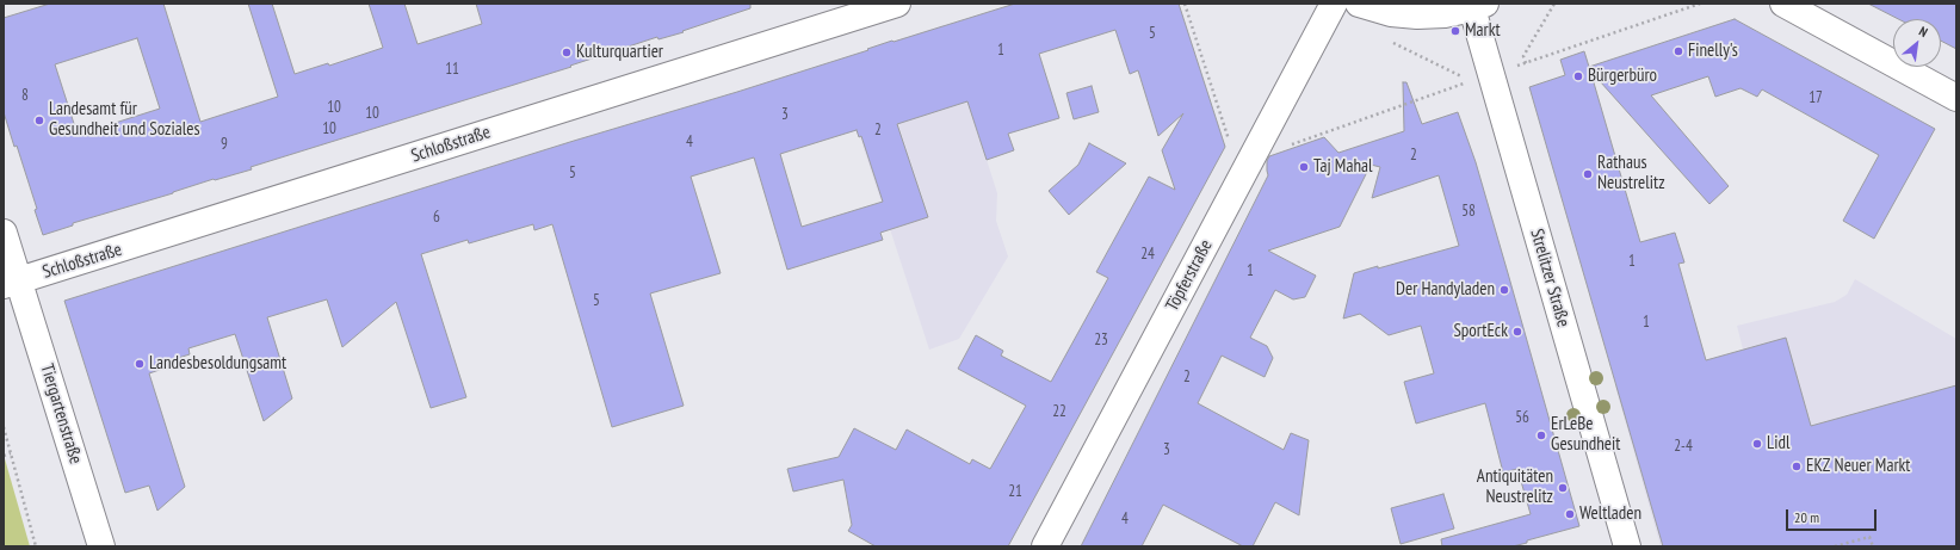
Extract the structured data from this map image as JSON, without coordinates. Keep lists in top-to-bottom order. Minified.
{"streets":{"street":["Schloßstraße","Töpferstraße","Strelitzer Straße","Tiergartenstraße"]},"crossings":[["Schloßstraße","Tiergartenstraße"]],"places":["Markt","Finelly's","Kulturquartier","Bürgerbüro","Landesamt für Gesundheit und Soziales","Taj Mahal","Rathaus Neustrelitz","Der Handyladen","SportEck","Landesbesoldungsamt","ErLeBe Gesundheit","Lidl","EKZ Neuer Markt","Antiquitäten Neustrelitz","Weltladen"],"house_numbers":["5","1","11","8","17","10","10","3","10","2","4","9","2","5","58","6","24","1","1","5","1","23","2","22","56","2-4","3","21","4"],"scale_bar":"20 m","north":"top right"}
